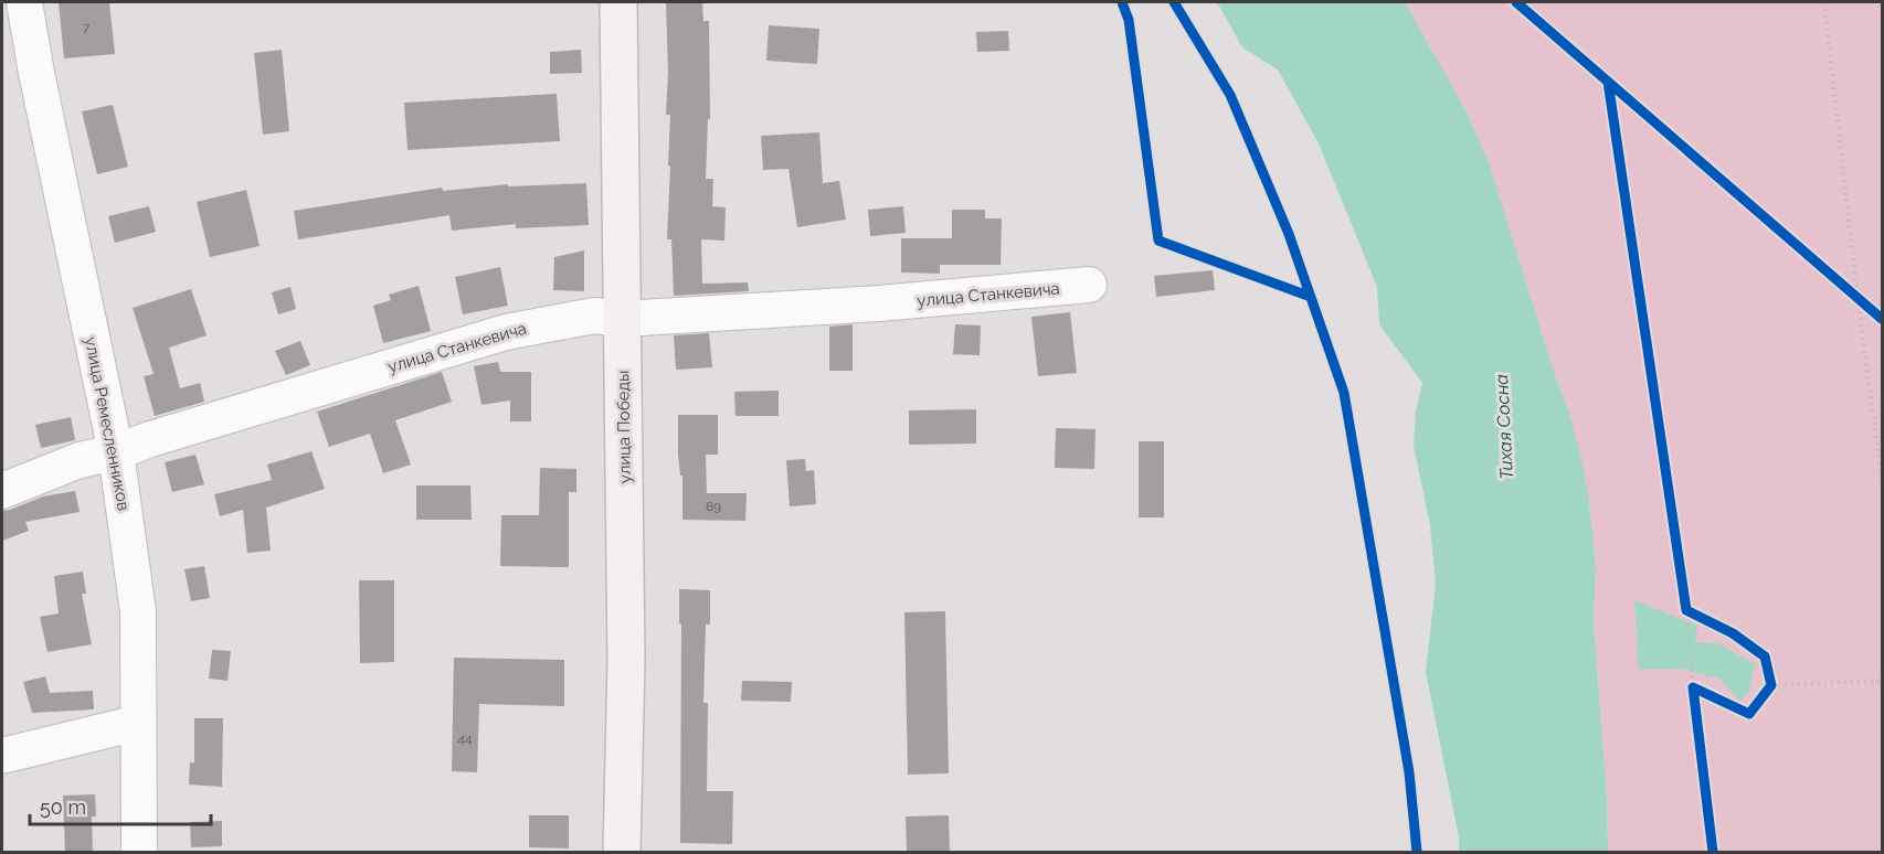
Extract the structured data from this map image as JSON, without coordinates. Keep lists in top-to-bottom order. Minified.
{"streets":{"main road":["улица Победы"],"street":["улица Станкевича","улица Ремесленников"]},"crossings":[["улица Станкевича","улица Ремесленников"],["улица Станкевича","улица Победы"]],"water":["Тихая Сосна"],"house_numbers":["7","89","44"],"scale_bar":"50 m"}
